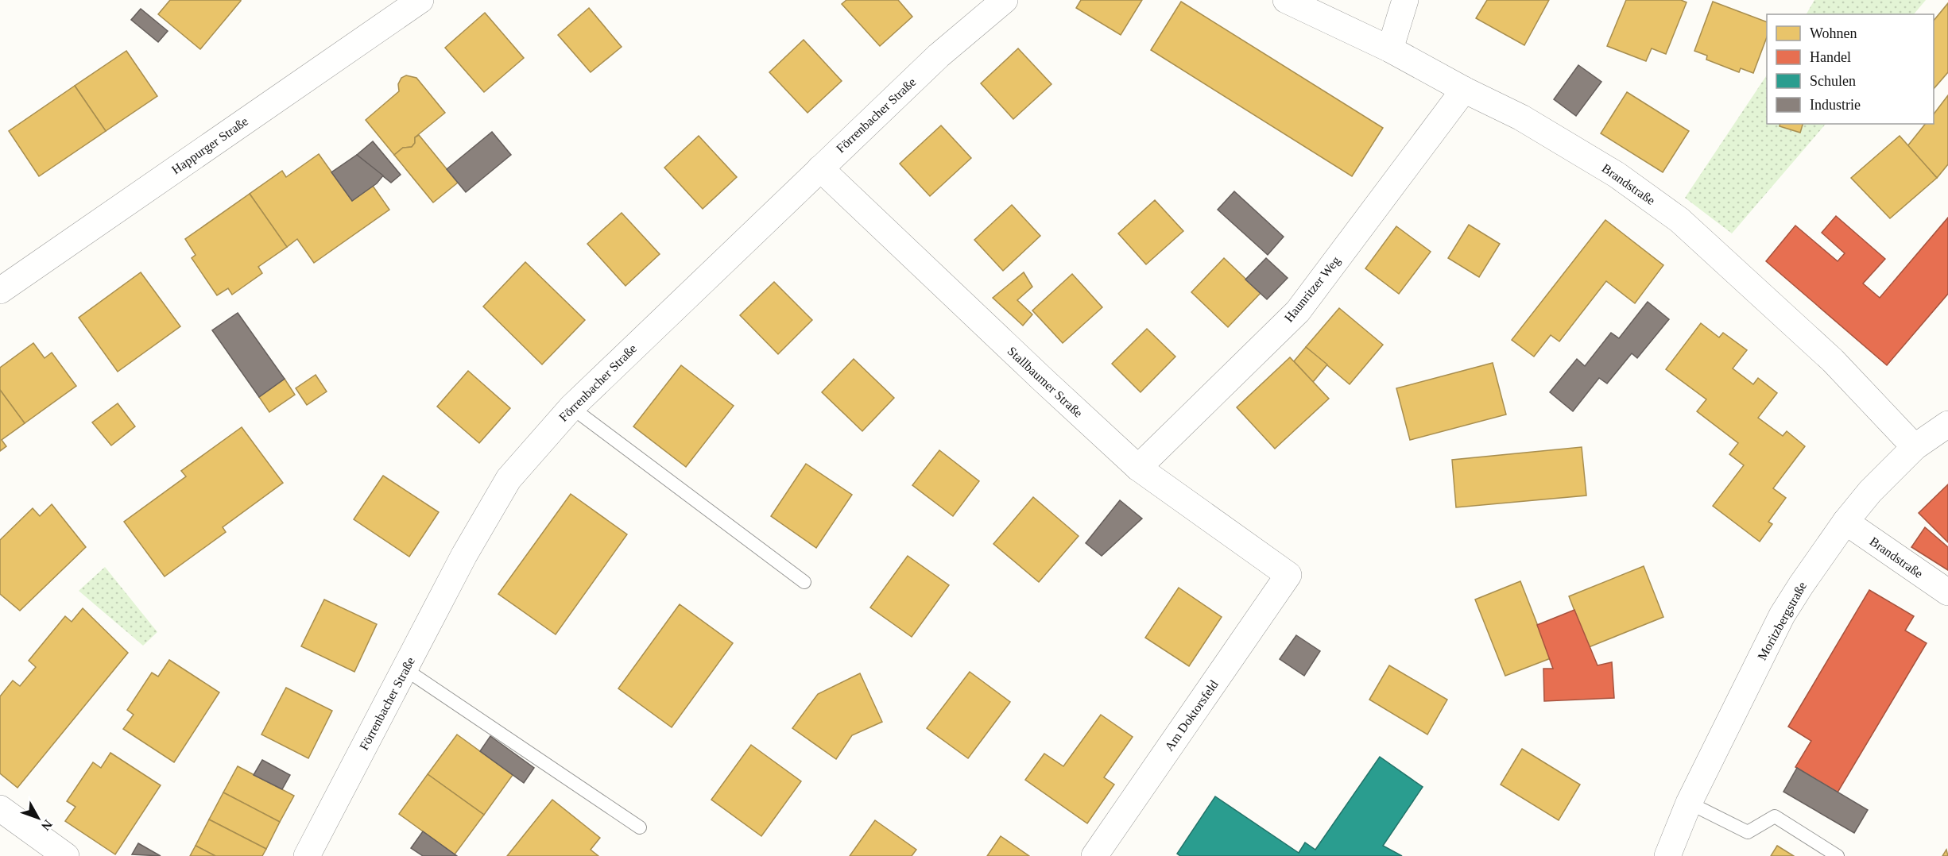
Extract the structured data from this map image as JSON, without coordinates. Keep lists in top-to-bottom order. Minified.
{"streets":{"street":["Förrenbacher Straße","Happurger Straße","Brandstraße","Haunritzer Weg","Stallbaumer Straße","Moritzbergstraße","Am Doktorsfeld"]},"crossings":[["Förrenbacher Straße","Stallbaumer Straße"],["Brandstraße","Haunritzer Weg"],["Brandstraße","Moritzbergstraße"],["Haunritzer Weg","Stallbaumer Straße"],["Stallbaumer Straße","Am Doktorsfeld"]],"legend":["Wohnen","Handel","Schulen","Industrie"],"north":"bottom right"}
